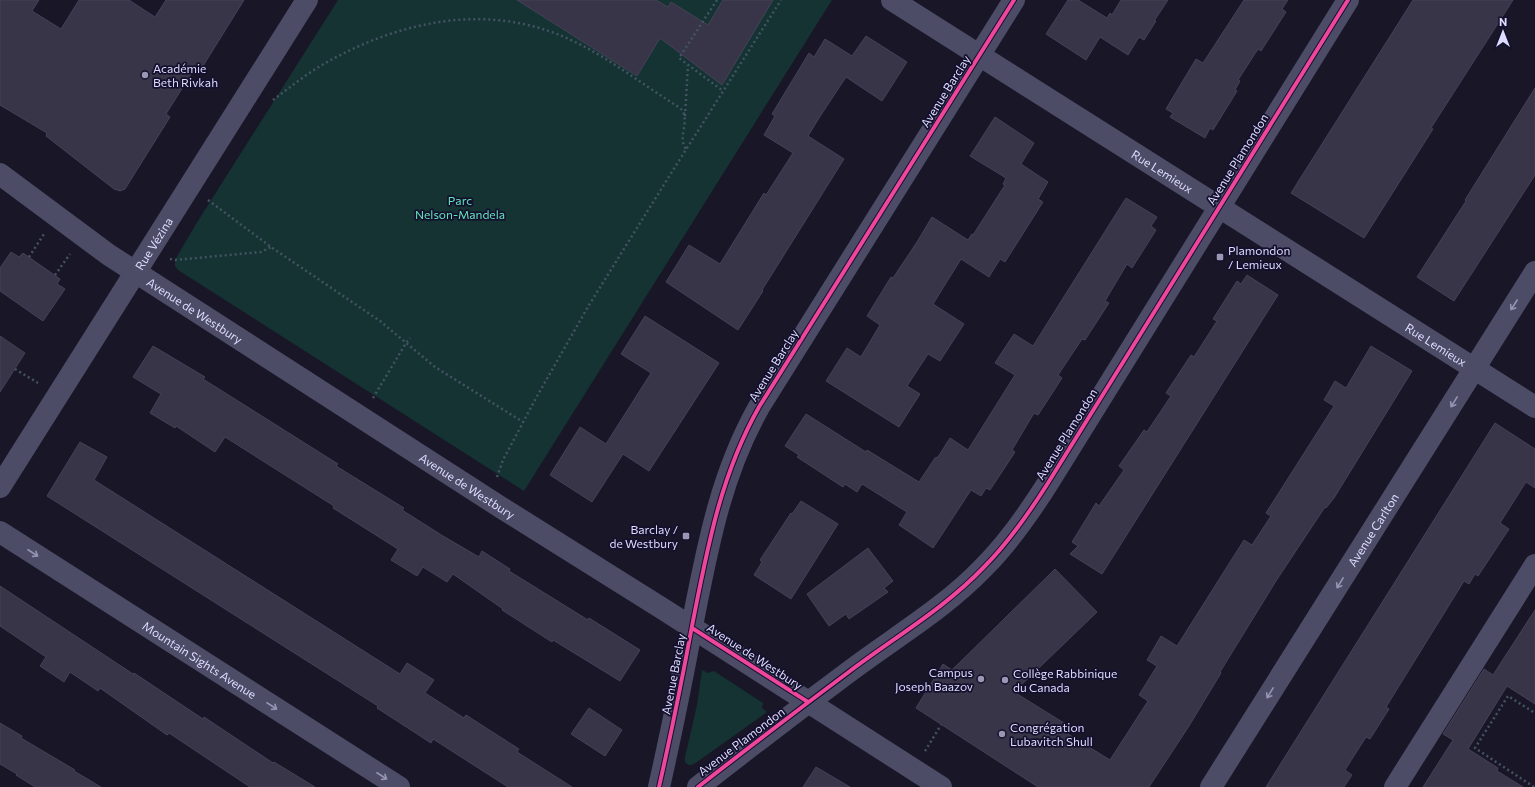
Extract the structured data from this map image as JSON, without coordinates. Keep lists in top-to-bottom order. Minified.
{"streets":{"street":["Avenue Barclay","Avenue Plamondon","Rue Lemieux","Rue Vézina","Avenue de Westbury","Avenue Carlton","Mountain Sights Avenue"]},"crossings":[["Avenue Barclay","Rue Lemieux"],["Avenue Barclay","Avenue de Westbury"],["Avenue Plamondon","Rue Lemieux"],["Avenue Plamondon","Avenue de Westbury"],["Rue Lemieux","Avenue Carlton"],["Rue Vézina","Avenue de Westbury"]],"one_way":["Mountain Sights Avenue"],"parks":["Parc Nelson-Mandela"],"places":{"other":["Académie Beth Rivkah","Campus Joseph Baazov","Collège Rabbinique du Canada","Congrégation Lubavitch Shull"],"transit":["Plamondon / Lemieux","Barclay / de Westbury"]},"north":"top"}
